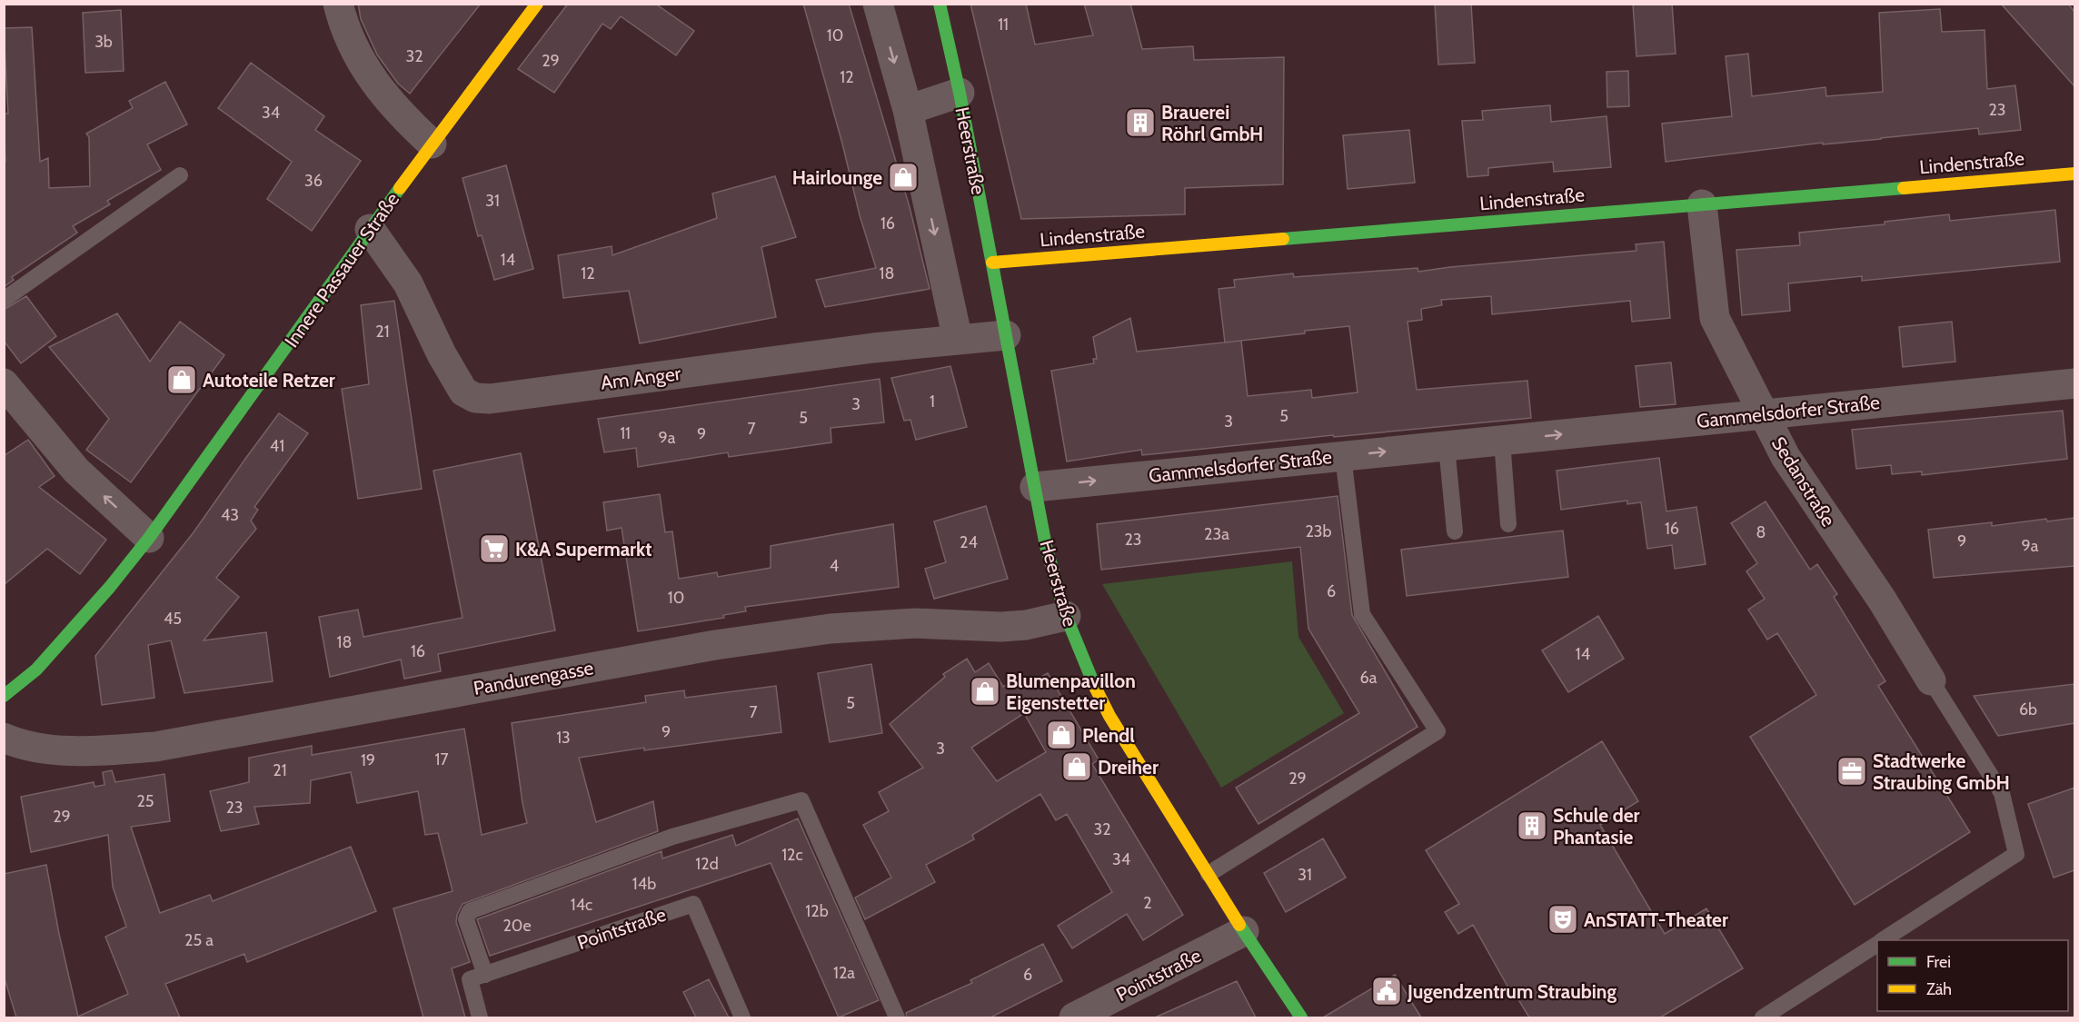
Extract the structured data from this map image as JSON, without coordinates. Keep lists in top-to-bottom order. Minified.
{"streets":{"street":["Heerstraße","Lindenstraße","Innere Passauer Straße","Am Anger","Gammelsdorfer Straße","Sedanstraße","Pandurengasse","Pointstraße"]},"crossings":[["Heerstraße","Lindenstraße"],["Heerstraße","Am Anger"],["Heerstraße","Gammelsdorfer Straße"],["Heerstraße","Pandurengasse"],["Heerstraße","Pointstraße"],["Lindenstraße","Sedanstraße"],["Innere Passauer Straße","Am Anger"],["Gammelsdorfer Straße","Sedanstraße"]],"one_way":["Gammelsdorfer Straße"],"places":{"building":["Brauerei Röhrl GmbH","Schule der Phantasie"],"shop":["Hairlounge","Autoteile Retzer","Blumenpavillon Eigenstetter","Plendl","Dreiher"],"supermarket":["K&A Supermarkt"],"office":["Stadtwerke Straubing GmbH"],"theatre":["AnSTATT-Theater"],"public building":["Jugendzentrum Straubing"]},"house_numbers":["11","10","3b","32","29","12","23","34","36","31","16","14","12","18","21","1","3","5","5","3","7","11","9","9a","41","43","16","23b","8","23a","23","9","24","9a","4","6","10","45","18","16","14","6a","5","6b","7","9","13","3","17","19","21","29","25","23","29","32","12c","34","12d","31","14b","2","14c","12b","20e","25 a","12a","6"],"legend":["Frei","Zäh"]}
